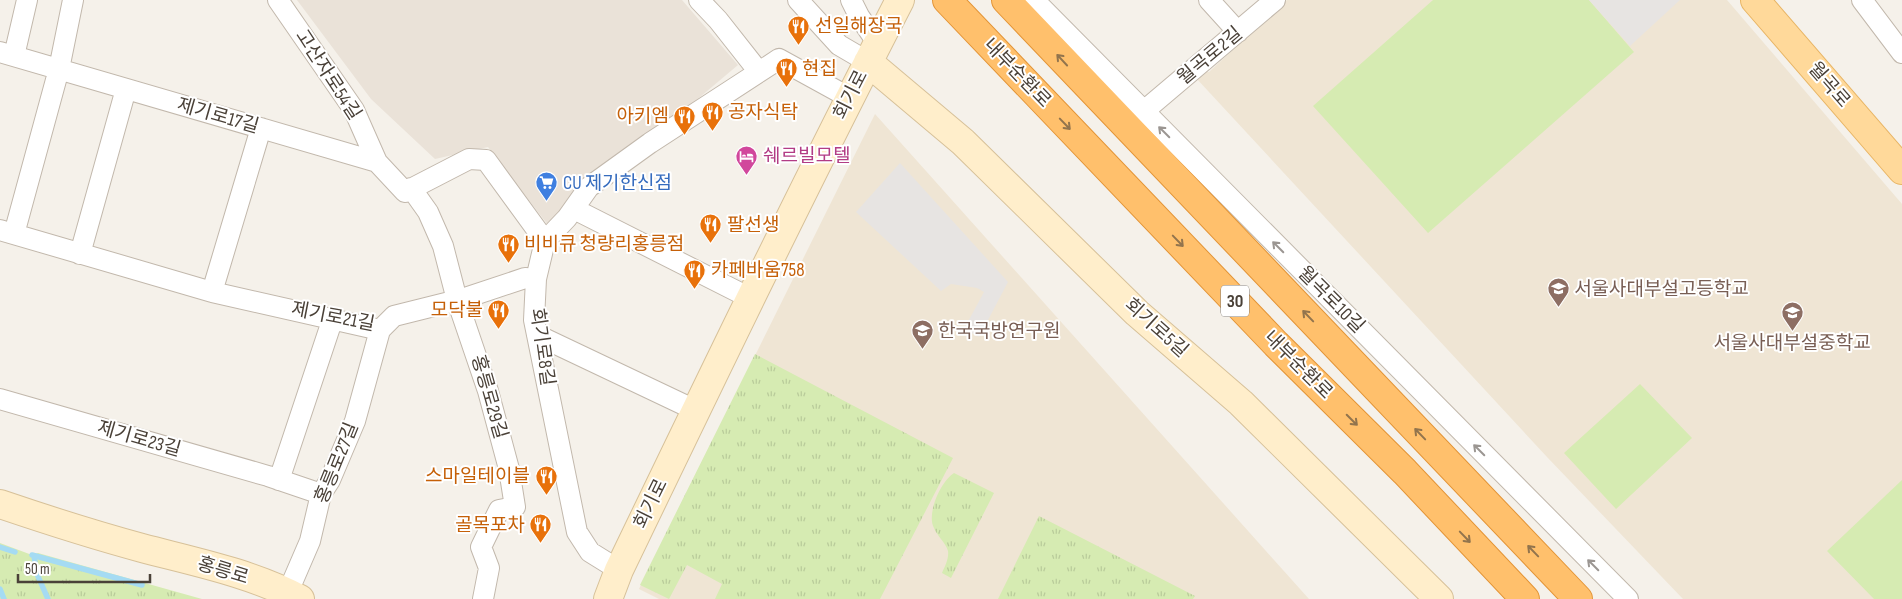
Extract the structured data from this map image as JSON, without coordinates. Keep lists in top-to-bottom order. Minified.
{"streets":{"highway":["내부순환로","30"],"main road":["월곡로","회기로","회기로5길","홍릉로"],"street":["월곡로2길","고산자로54길","제기로17길","월곡로10길","제기로21길","회기로8길","홍릉로29길","제기로23길","홍릉로27길"]},"crossings":[["월곡로2길","월곡로10길"],["고산자로54길","제기로17길"],["고산자로54길","홍릉로29길"],["회기로","회기로5길"],["회기로","회기로8길"],["제기로17길","제기로21길"],["제기로21길","회기로8길"],["제기로21길","홍릉로29길"],["제기로21길","홍릉로27길"],["제기로23길","홍릉로27길"],["홍릉로27길","홍릉로"]],"one_way":["월곡로10길"],"places":{"restaurant":["선일해장국","현집","공자식탁","아키엠","팔선생","비비큐 청량리홍릉점","카페바움758","모닥불","스마일테이블","골목포차"],"hotel":["쉐르빌모텔"],"supermarket":["CU 제기한신점"],"school or university":["서울사대부설고등학교","서울사대부설중학교","한국국방연구원"]},"scale_bar":"50 m"}
